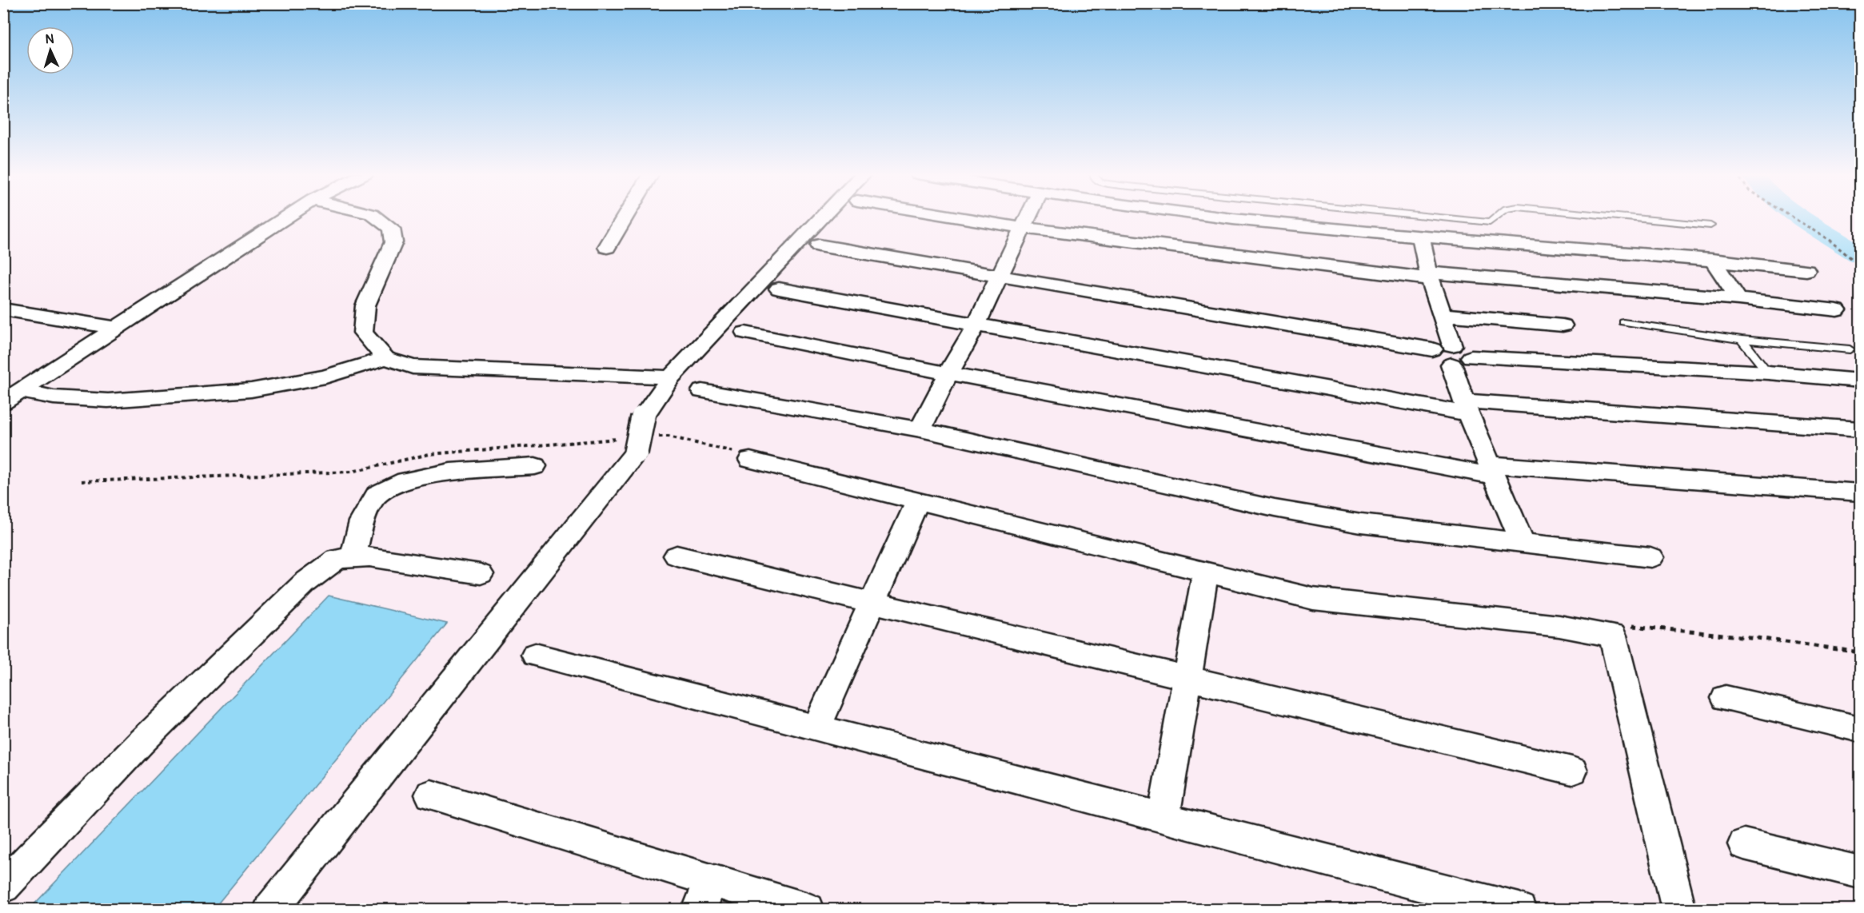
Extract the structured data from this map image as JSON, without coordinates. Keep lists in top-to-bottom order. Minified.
{"north":"top"}
